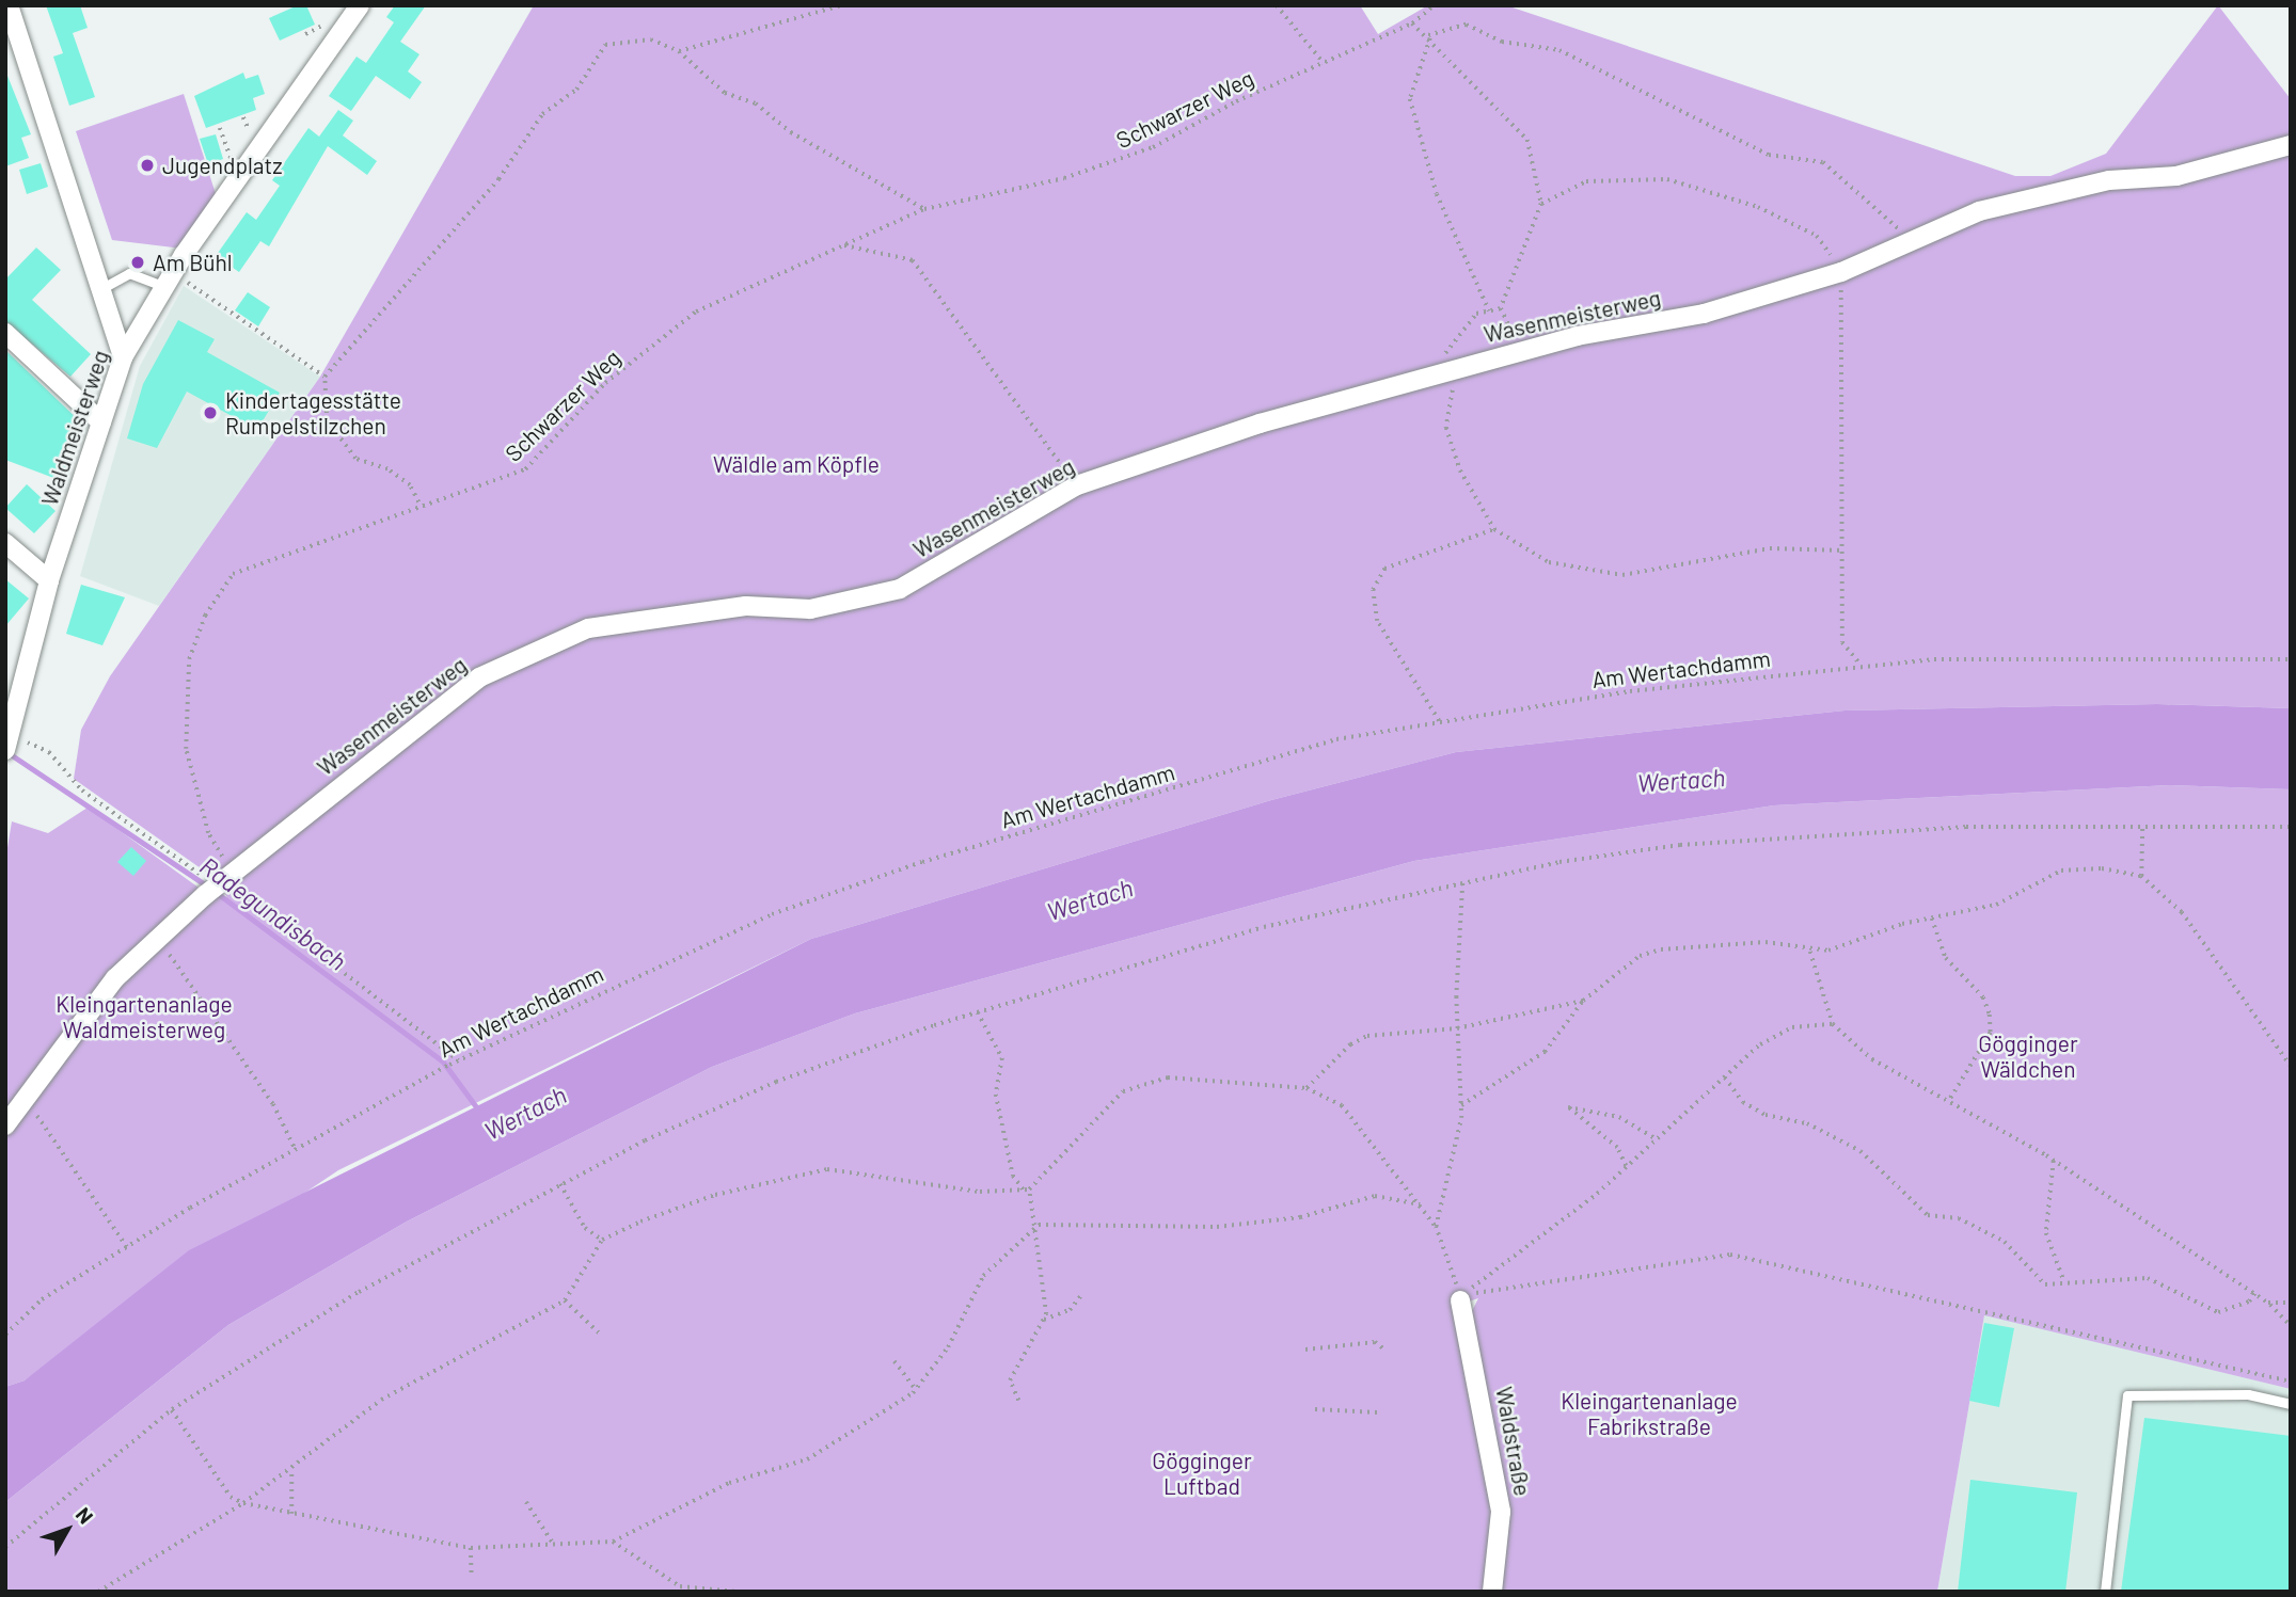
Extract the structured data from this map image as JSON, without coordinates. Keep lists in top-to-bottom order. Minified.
{"streets":{"street":["Wasenmeisterweg","Waldmeisterweg","Waldstraße"],"path":["Schwarzer Weg","Am Wertachdamm"]},"crossings":[["Schwarzer Weg","Wasenmeisterweg"]],"water":["Wertach","Radegundisbach"],"parks":["Wäldle am Köpfle","Kleingartenanlage Waldmeisterweg","Gögginger Wäldchen","Kleingartenanlage Fabrikstraße","Gögginger Luftbad"],"places":["Jugendplatz","Am Bühl","Kindertagesstätte Rumpelstilzchen"],"north":"top right"}
